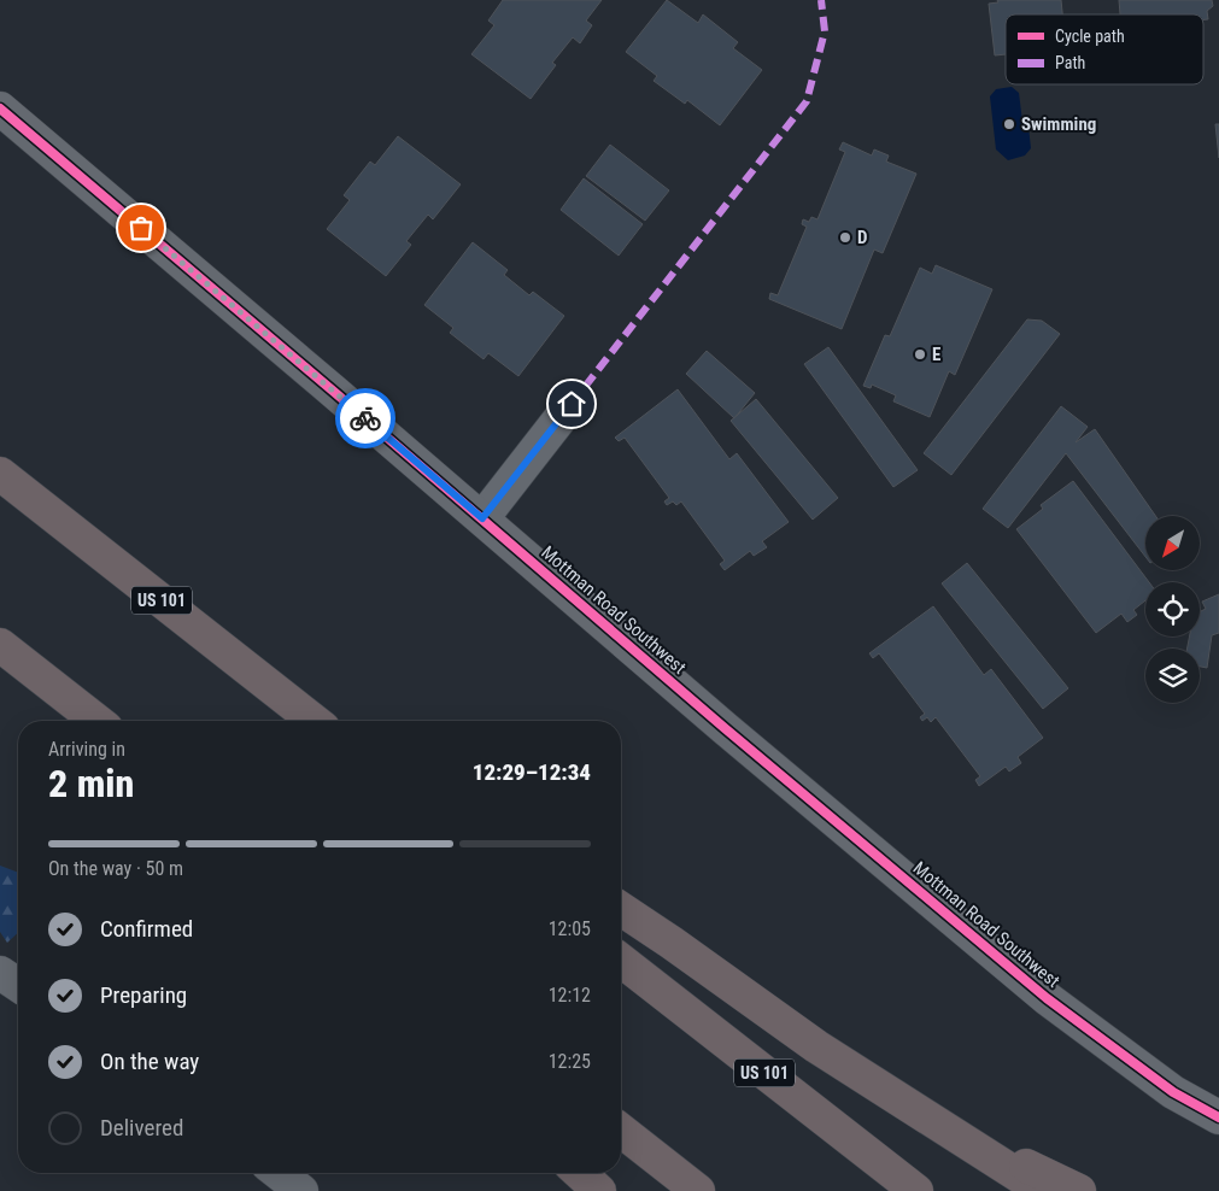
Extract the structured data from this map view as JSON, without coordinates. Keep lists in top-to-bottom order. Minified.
{"streets":{"highway":["US 101"],"street":["Mottman Road Southwest"]},"places":["Swimming","D","E"],"legend":["Cycle path","Path"],"north":"bottom left","page":{"heading":["2 min","Arriving in","12:29–12:34"],"bar":"On the way · 50 m","list":[["Confirmed","12:05"],["Preparing","12:12"],["On the way","12:25"],"Delivered"]}}
